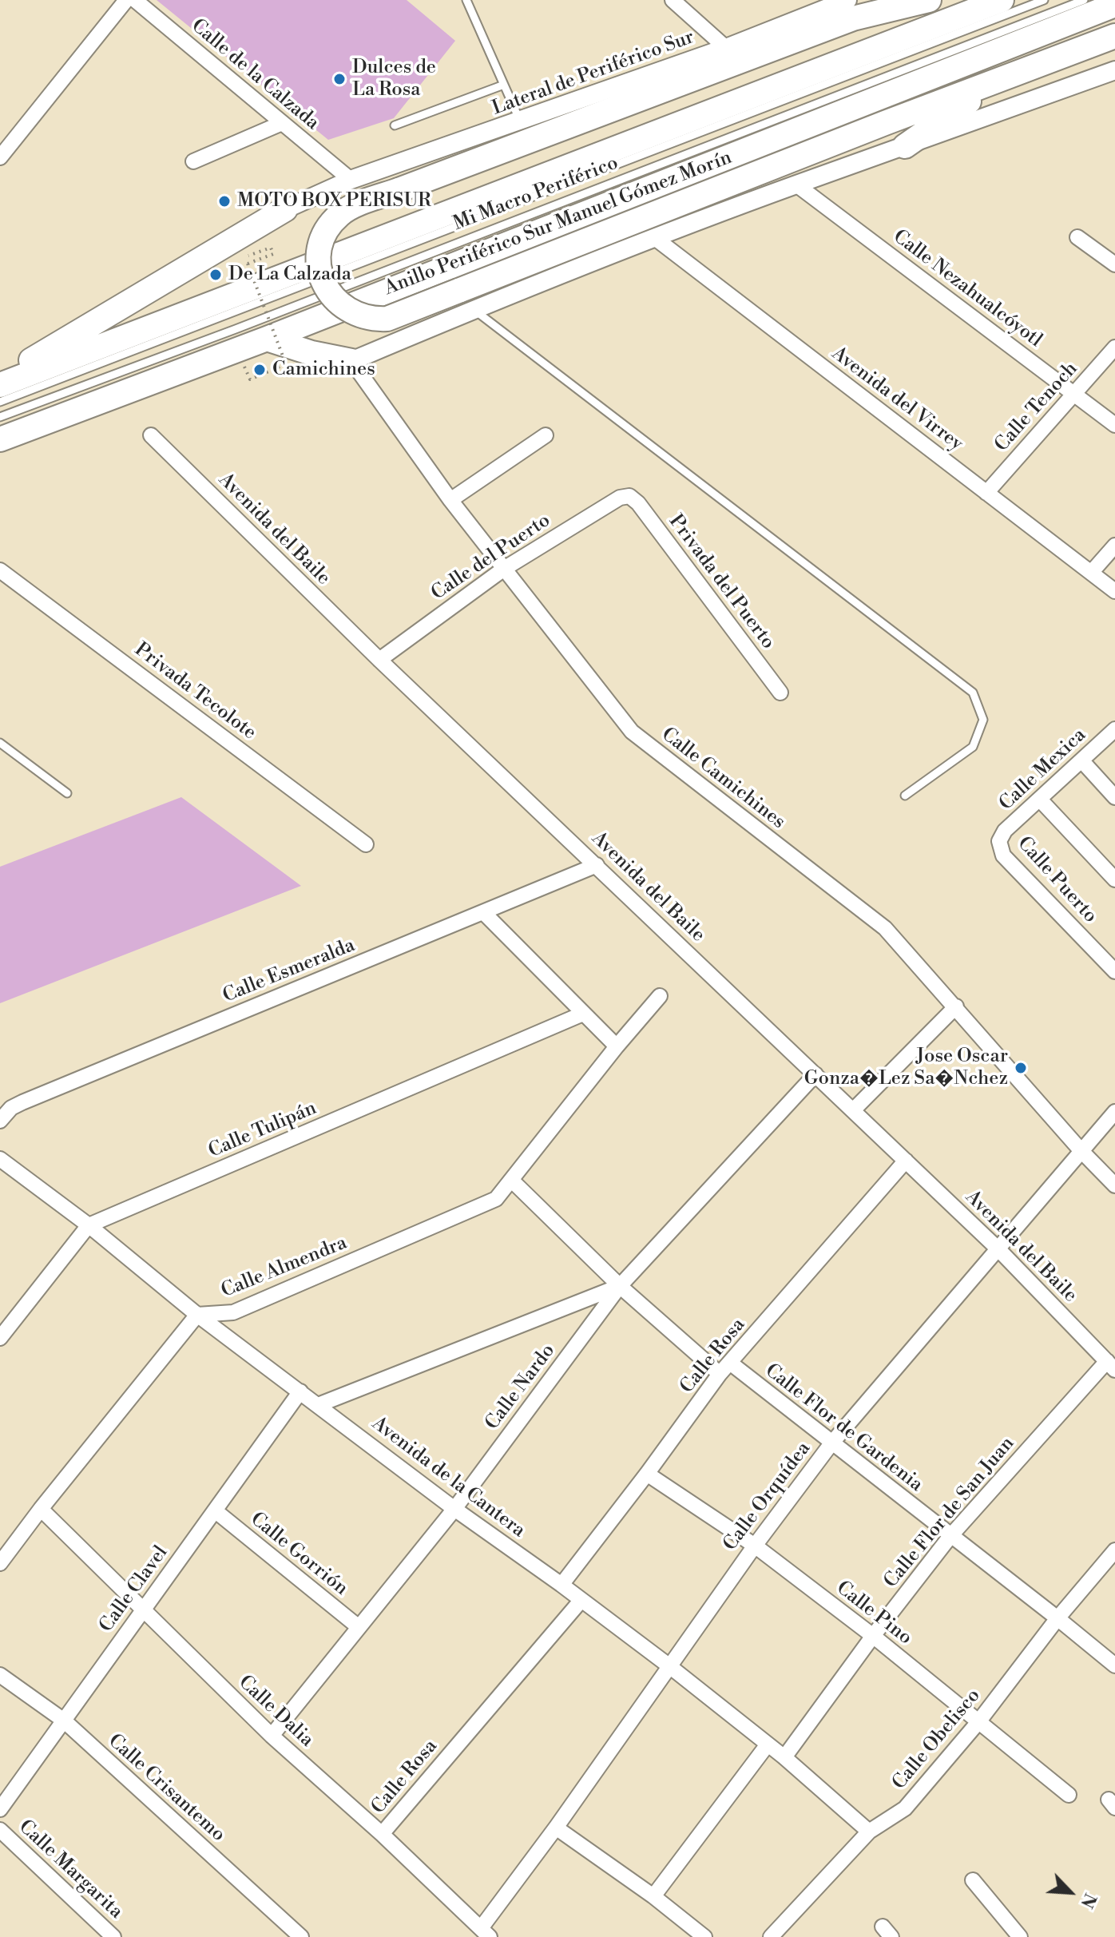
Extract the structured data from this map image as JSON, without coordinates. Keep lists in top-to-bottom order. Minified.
{"streets":{"highway":["Anillo Periférico Sur Manuel Gómez Morín"],"street":["Lateral de Periférico Sur","Calle de la Calzada","Calle Nezahualcóyotl","Avenida del Virrey","Calle Tenoch","Avenida del Baile","Calle del Puerto","Privada del Puerto","Privada Tecolote","Calle Mexica","Calle Camichines","Calle Puerto","Calle Esmeralda","Calle Tulipán","Calle Almendra","Calle Rosa","Calle Nardo","Calle Flor de Gardenia","Avenida de la Cantera","Calle Orquídea","Calle Flor de San Juan","Calle Gorrión","Calle Clavel","Calle Pino","Calle Dalia","Calle Obelisco","Calle Crisantemo","Calle Margarita"],"lane":["Mi Macro Periférico"]},"crossings":[["Lateral de Periférico Sur","Calle de la Calzada"],["Calle Nezahualcóyotl","Calle Tenoch"],["Avenida del Virrey","Calle Tenoch"],["Avenida del Baile","Calle del Puerto"],["Avenida del Baile","Calle Esmeralda"],["Avenida del Baile","Calle Rosa"],["Avenida del Baile","Calle Nardo"],["Avenida del Baile","Calle Orquídea"],["Avenida del Baile","Calle Flor de San Juan"],["Calle del Puerto","Privada del Puerto"],["Calle del Puerto","Calle Camichines"],["Calle Mexica","Calle Puerto"],["Calle Camichines","Calle Orquídea"],["Calle Tulipán","Avenida de la Cantera"],["Calle Almendra","Calle Flor de Gardenia"],["Calle Almendra","Avenida de la Cantera"],["Calle Rosa","Calle Flor de Gardenia"],["Calle Rosa","Avenida de la Cantera"],["Calle Rosa","Calle Pino"],["Calle Rosa","Calle Dalia"],["Calle Nardo","Calle Flor de Gardenia"],["Calle Nardo","Avenida de la Cantera"],["Calle Nardo","Calle Gorrión"],["Calle Nardo","Calle Dalia"],["Calle Flor de Gardenia","Calle Orquídea"],["Calle Flor de Gardenia","Calle Flor de San Juan"],["Calle Flor de Gardenia","Calle Obelisco"],["Avenida de la Cantera","Calle Orquídea"],["Avenida de la Cantera","Calle Flor de San Juan"],["Avenida de la Cantera","Calle Clavel"],["Avenida de la Cantera","Calle Obelisco"],["Calle Orquídea","Calle Pino"],["Calle Orquídea","Calle Dalia"],["Calle Flor de San Juan","Calle Pino"],["Calle Gorrión","Calle Clavel"],["Calle Clavel","Calle Dalia"],["Calle Clavel","Calle Crisantemo"],["Calle Pino","Calle Obelisco"]],"places":["Dulces de La Rosa","MOTO BOX PERISUR","De La Calzada","Camichines","Jose Oscar Gonza�Lez Sa�Nchez"],"north":"bottom right"}
